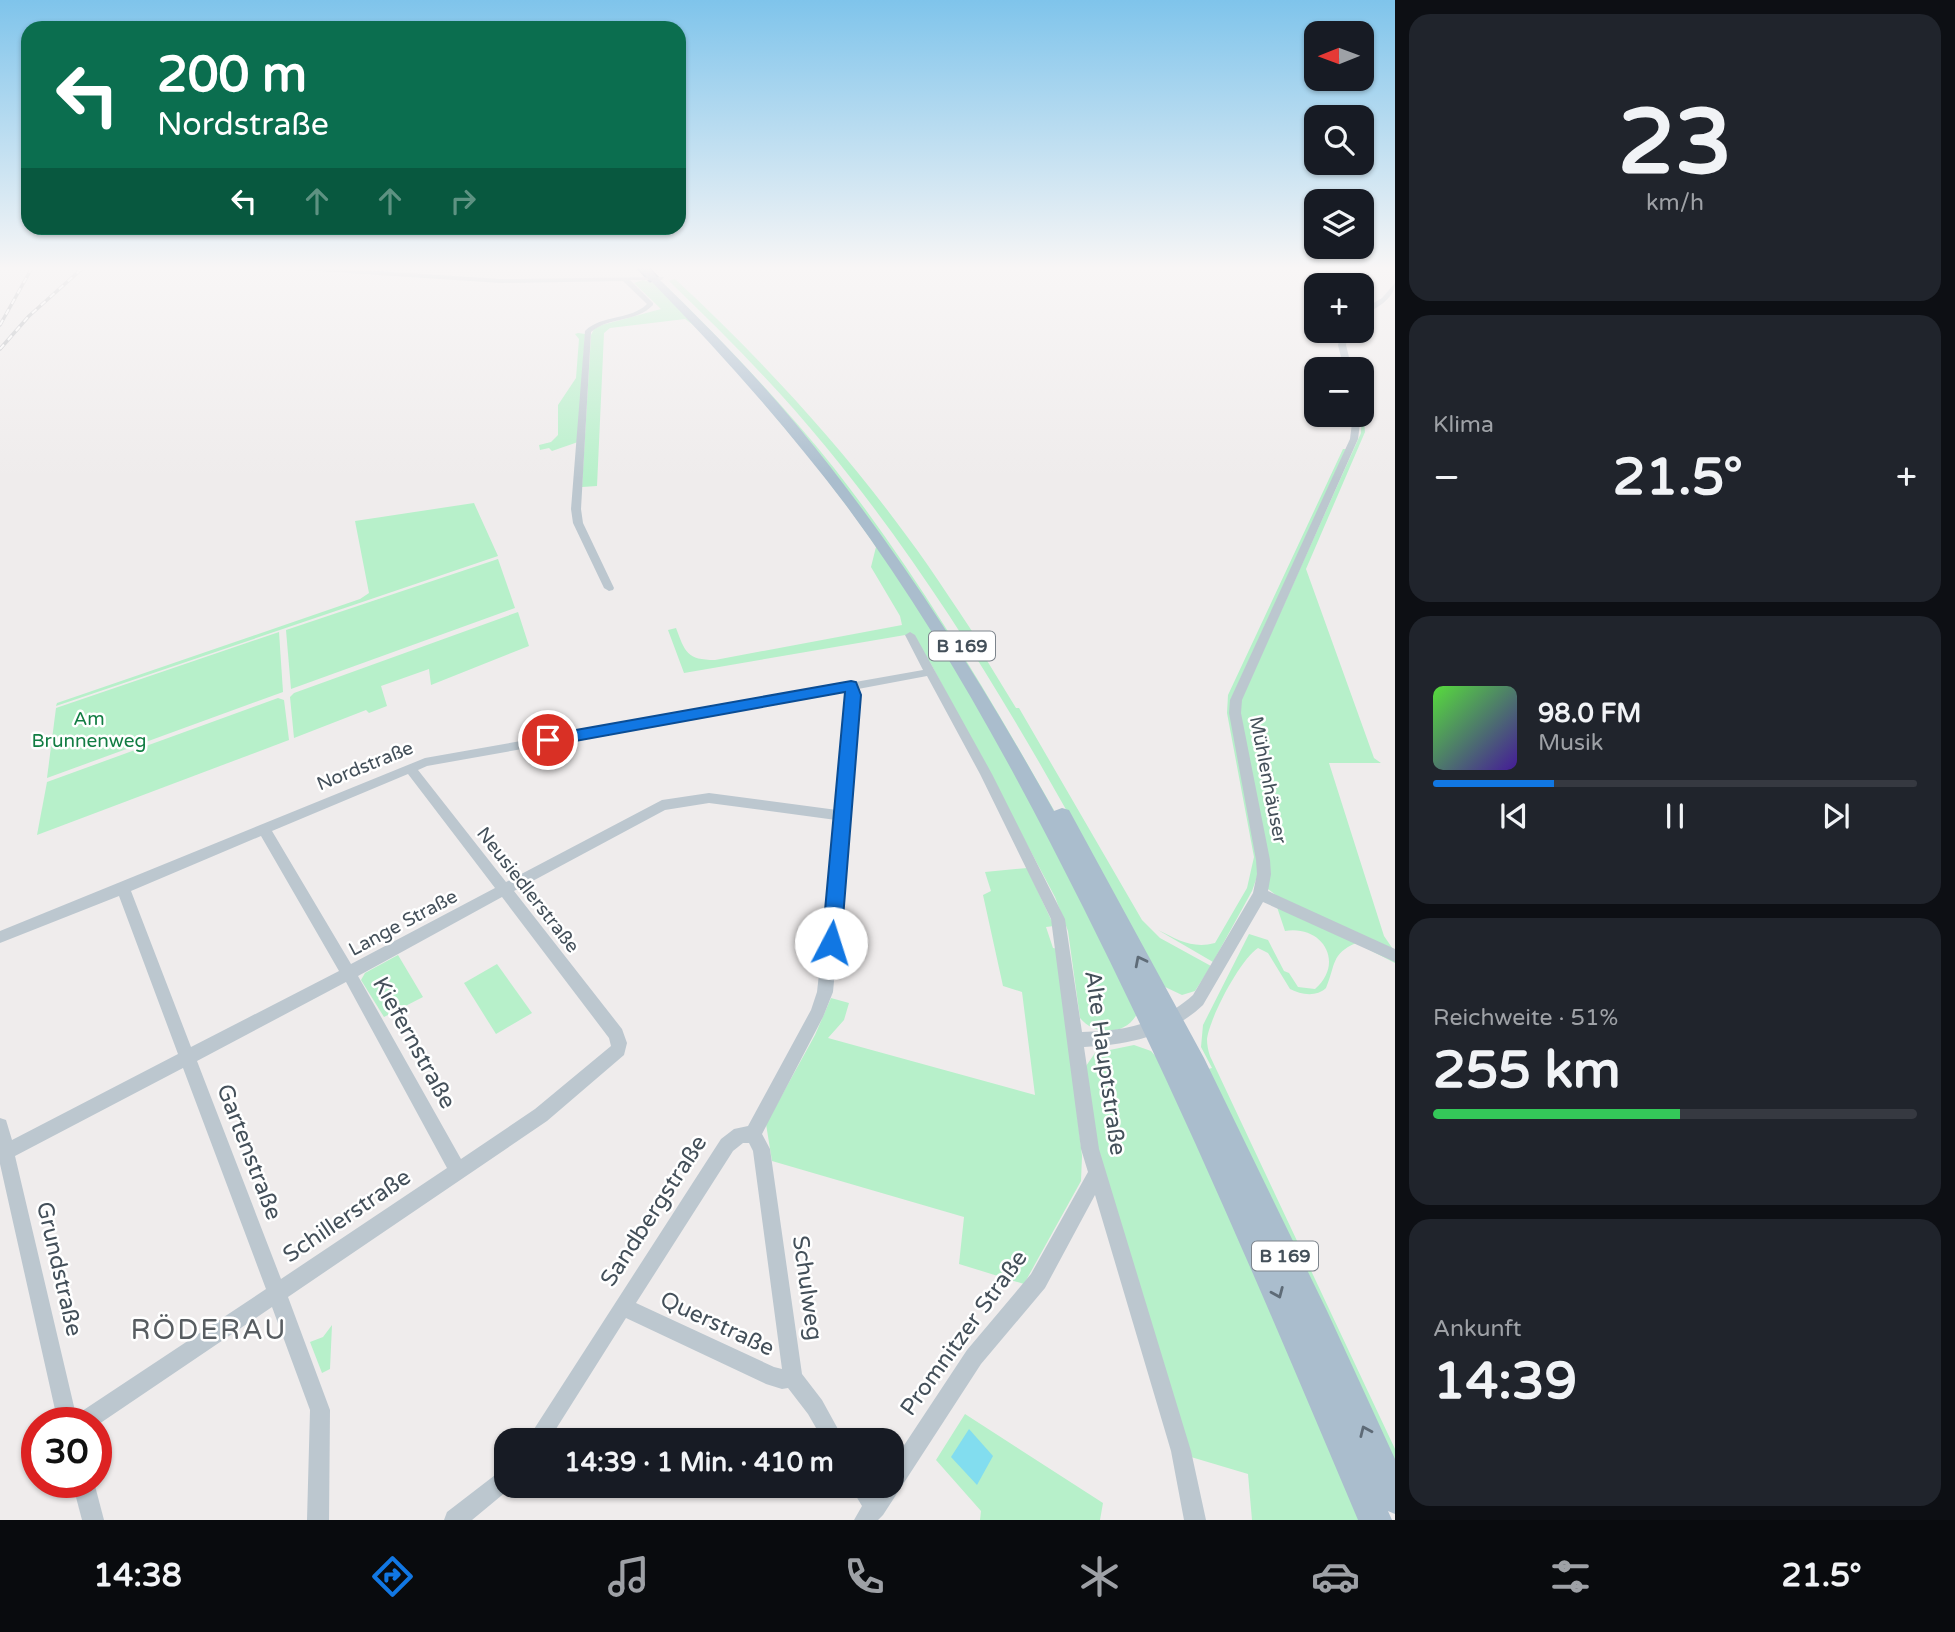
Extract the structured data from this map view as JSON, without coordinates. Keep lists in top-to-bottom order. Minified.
{"streets":{"main road":["B 169"],"street":["Nordstraße","Mühlenhäuser","Neusiedlerstraße","Lange Straße","Kiefernstraße","Alte Hauptstraße","Gartenstraße","Sandbergstraße","Schillerstraße","Grundstraße","Schulweg","Querstraße","Promnitzer Straße"]},"crossings":[["B 169","Mühlenhäuser"],["Nordstraße","Neusiedlerstraße"],["Nordstraße","Kiefernstraße"],["Nordstraße","Alte Hauptstraße"],["Nordstraße","Gartenstraße"],["Neusiedlerstraße","Lange Straße"],["Neusiedlerstraße","Schillerstraße"],["Lange Straße","Kiefernstraße"],["Lange Straße","Gartenstraße"],["Lange Straße","Grundstraße"],["Kiefernstraße","Schillerstraße"],["Alte Hauptstraße","Promnitzer Straße"],["Gartenstraße","Schillerstraße"],["Sandbergstraße","Schulweg"],["Sandbergstraße","Querstraße"],["Schulweg","Querstraße"]],"districts":["RÖDERAU"],"parks":["Am Brunnenweg"],"north":"left","page":{"tile":[["23","km/h"],"Klima",["Reichweite · 51%","255 km"],["Ankunft","14:39"]],"map_buttons":["+","−"],"turn":["200 m","Nordstraße"],"heat":["−","21.5°","+"],"song":["98.0 FM","Musik"],"limit":"30","trip":"14:39 · 1 Min. · 410 m","tabs":["14:38","21.5°"]}}
